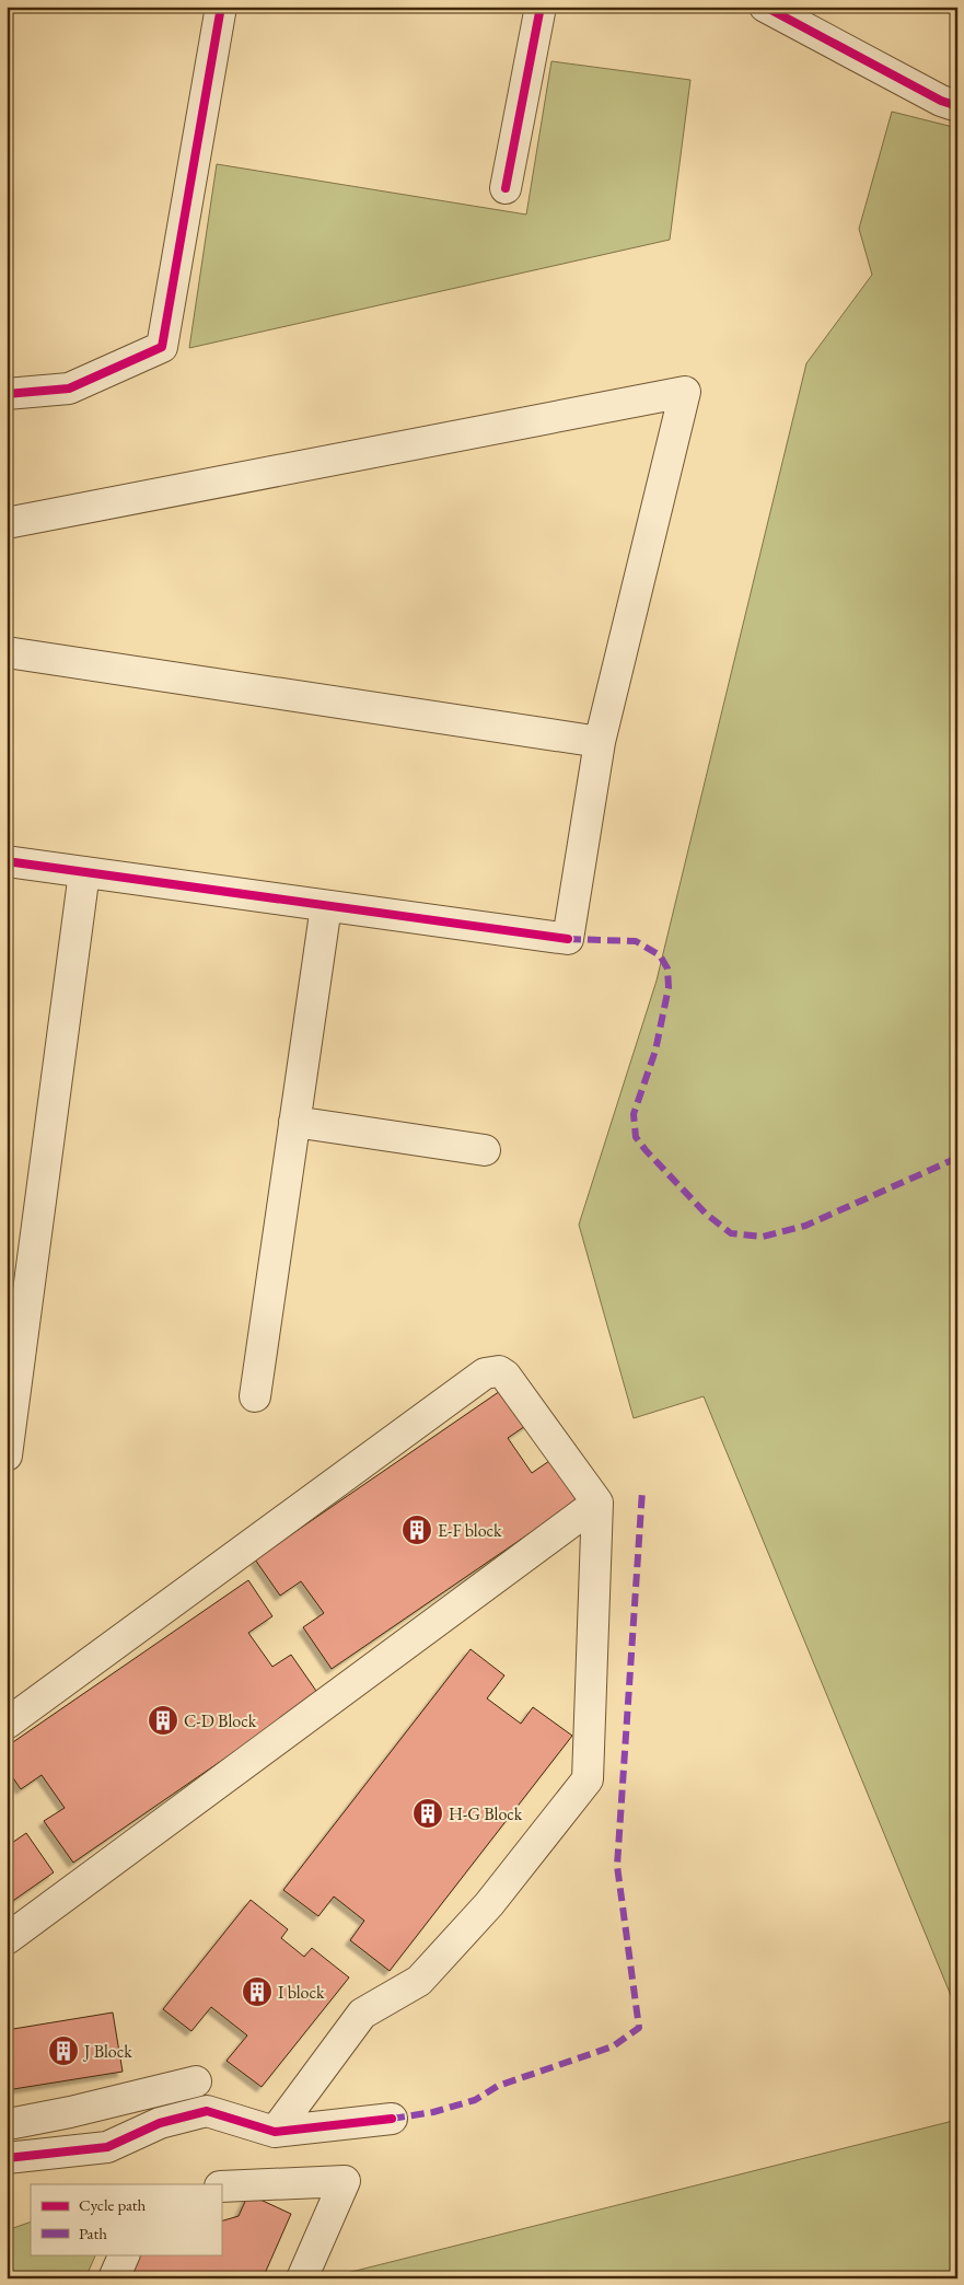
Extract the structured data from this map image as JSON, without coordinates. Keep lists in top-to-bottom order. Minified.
{"places":{"building":["E-F block","C-D Block","H-G Block","I block","J Block"]},"legend":["Cycle path","Path"]}
